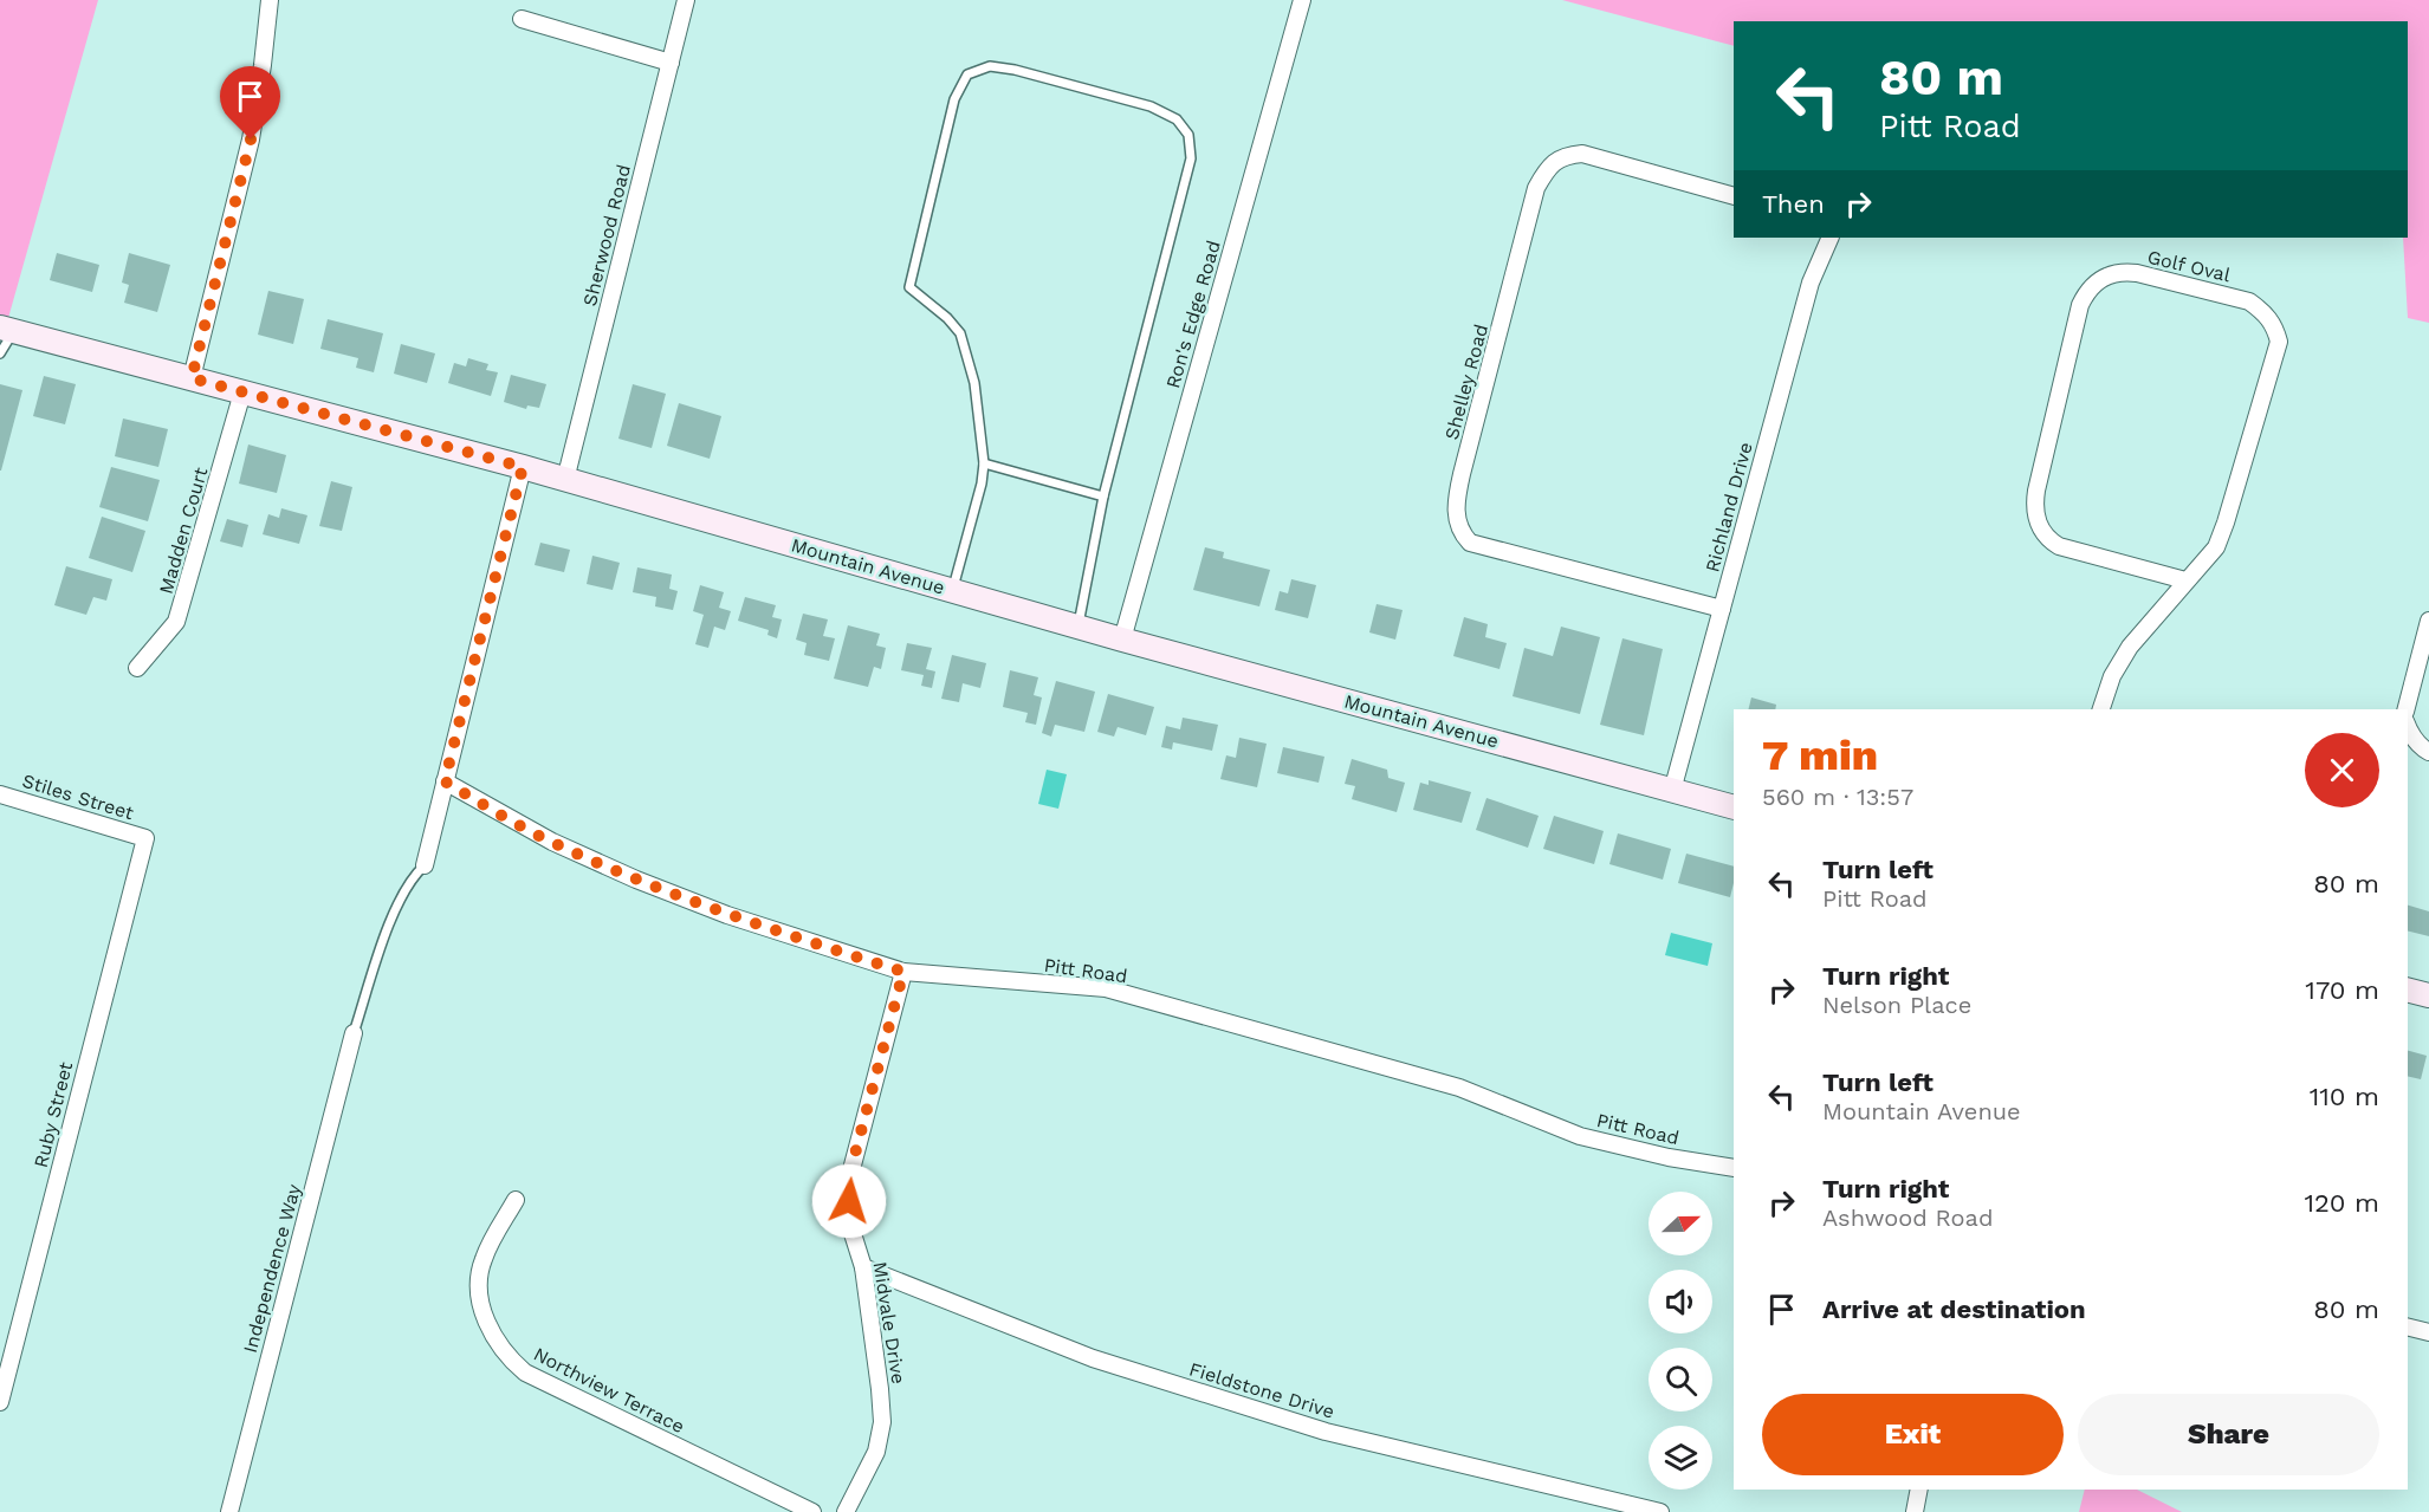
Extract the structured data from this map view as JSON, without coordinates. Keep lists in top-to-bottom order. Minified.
{"streets":{"street":["Sherwood Road","Golf Oval","Ron's Edge Road","Shelley Road","Richland Drive","Madden Court","Mountain Avenue","Stiles Street","Pitt Road","Ruby Street","Independence Way","Midvale Drive","Northview Terrace","Fieldstone Drive"]},"crossings":[["Sherwood Road","Mountain Avenue"],["Ron's Edge Road","Mountain Avenue"],["Shelley Road","Richland Drive"],["Richland Drive","Mountain Avenue"],["Madden Court","Mountain Avenue"],["Stiles Street","Ruby Street"],["Pitt Road","Midvale Drive"],["Midvale Drive","Fieldstone Drive"]],"north":"right","page":{"turn":["80 m","Pitt Road"],"then":"Then","heading":["7 min","560 m · 13:57"],"list":[{"name":"Turn left","note":"Pitt Road","value":"80 m"},{"name":"Turn right","note":"Nelson Place","value":"170 m"},{"name":"Turn left","note":"Mountain Avenue","value":"110 m"},{"name":"Turn right","note":"Ashwood Road","value":"120 m"},{"name":"Arrive at destination","value":"80 m"}],"buttons":["Exit","Share"]}}
